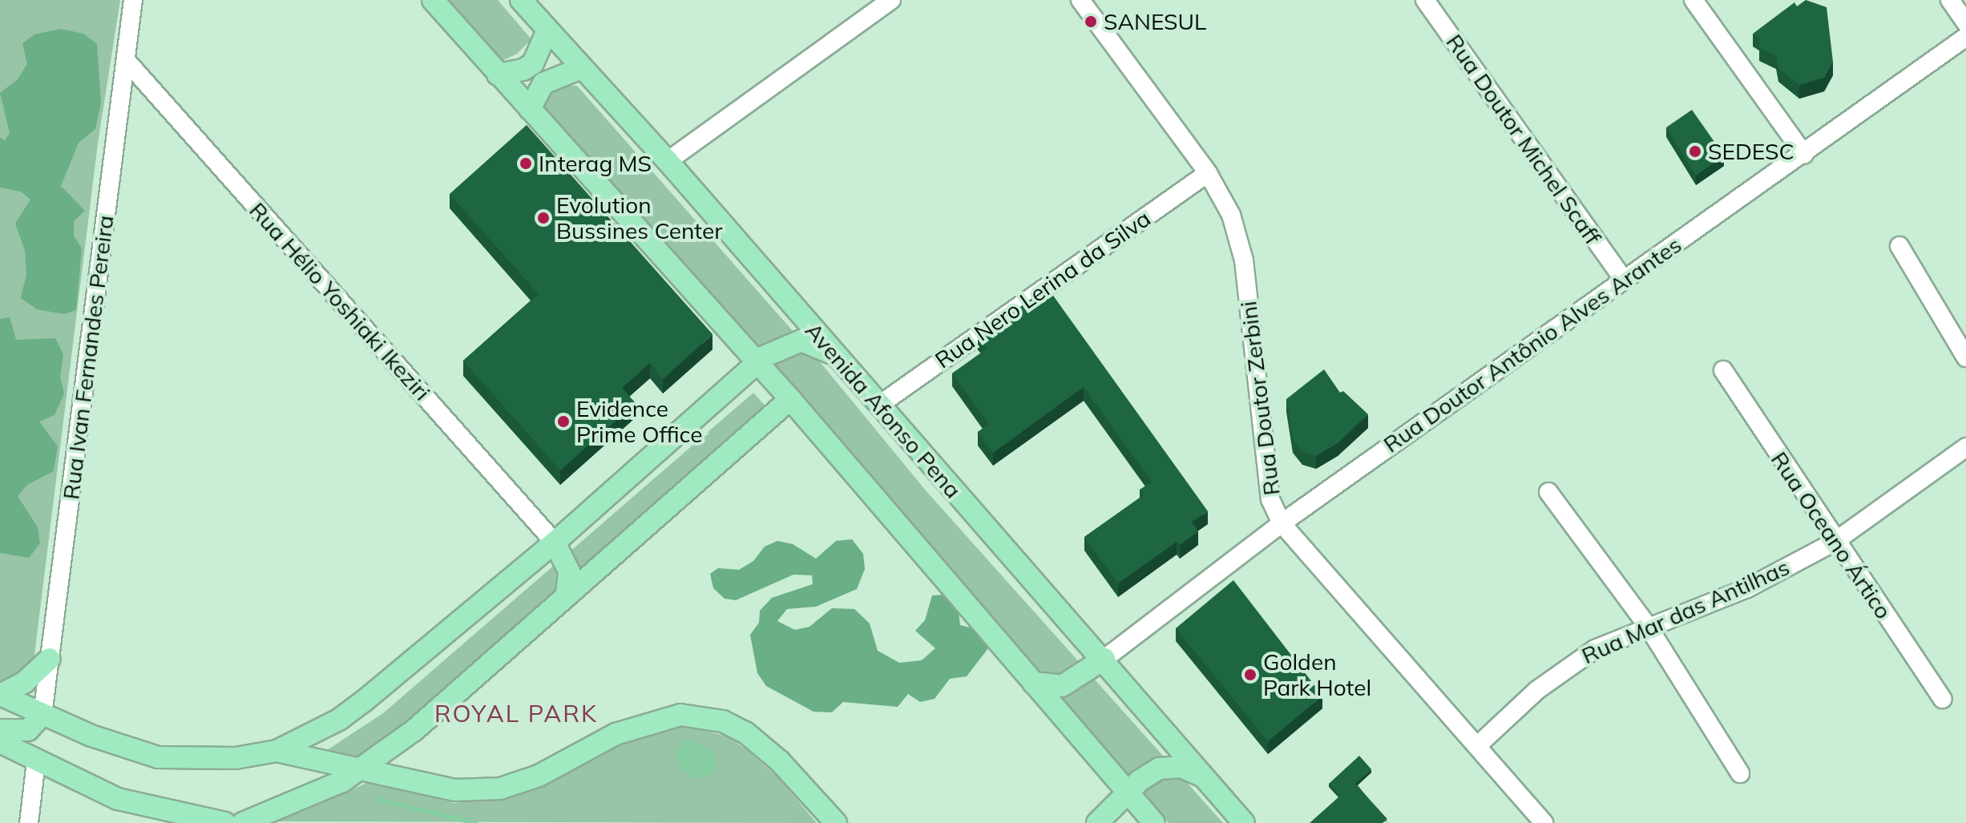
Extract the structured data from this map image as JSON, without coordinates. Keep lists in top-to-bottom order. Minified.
{"streets":{"main road":["Avenida Afonso Pena"],"street":["Rua Doutor Michel Scaff","Rua Nero Lerina da Silva","Rua Hélio Yoshiaki Ikeziri","Rua Doutor Antônio Alves Arantes","Rua Ivan Fernandes Pereira","Rua Doutor Zerbini","Rua Oceano Ártico","Rua Mar das Antilhas"]},"crossings":[["Rua Doutor Michel Scaff","Rua Doutor Antônio Alves Arantes"],["Rua Nero Lerina da Silva","Rua Doutor Zerbini"],["Rua Nero Lerina da Silva","Avenida Afonso Pena"],["Rua Hélio Yoshiaki Ikeziri","Rua Ivan Fernandes Pereira"],["Rua Doutor Antônio Alves Arantes","Rua Doutor Zerbini"],["Rua Doutor Antônio Alves Arantes","Avenida Afonso Pena"],["Rua Doutor Zerbini","Rua Mar das Antilhas"],["Rua Oceano Ártico","Rua Mar das Antilhas"]],"districts":["ROYAL PARK"],"places":["SANESUL","SEDESC","Interag MS","Evolution Bussines Center","Evidence Prime Office","Golden Park Hotel"]}
